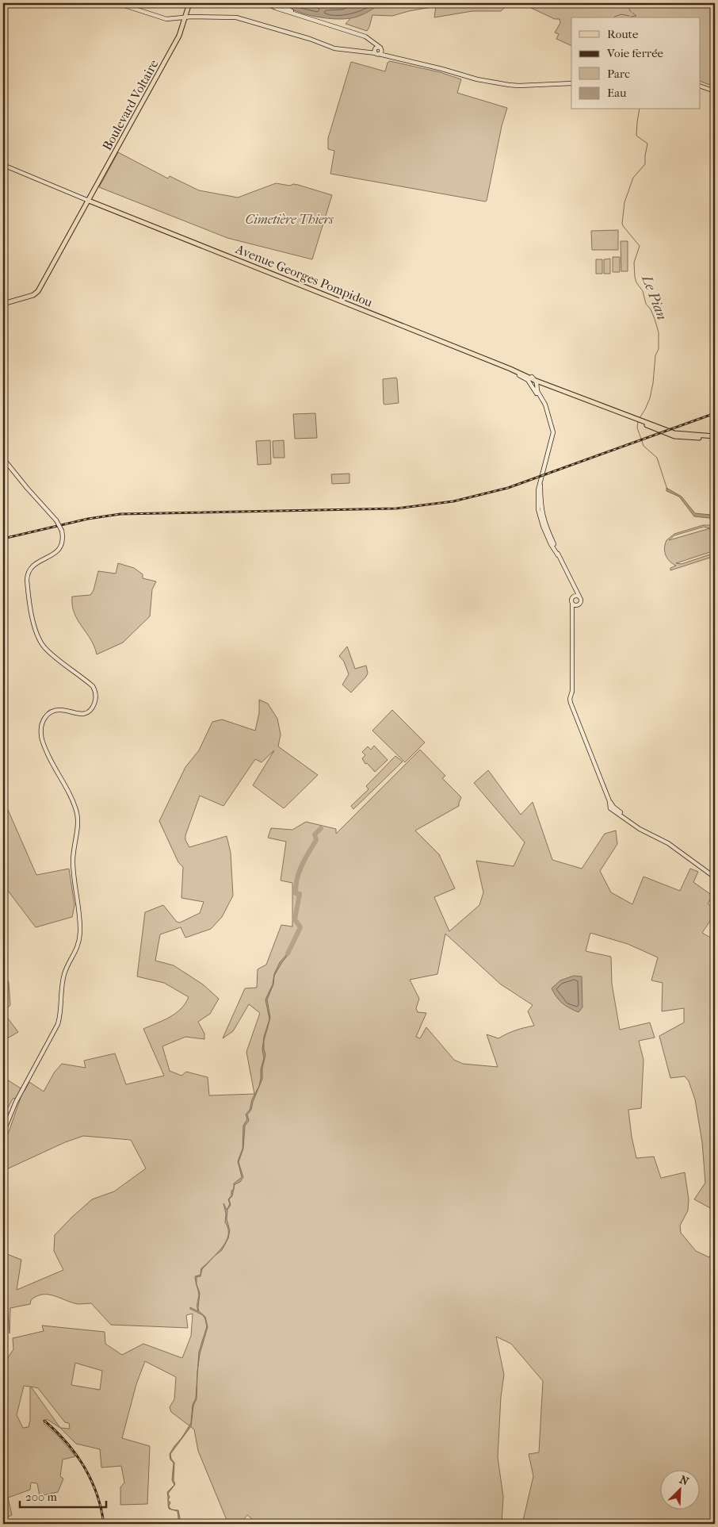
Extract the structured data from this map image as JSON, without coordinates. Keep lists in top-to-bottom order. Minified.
{"streets":{"main road":["Boulevard Voltaire","Avenue Georges Pompidou"]},"crossings":[["Boulevard Voltaire","Avenue Georges Pompidou"]],"water":["Le Pian"],"parks":["Cimetière Thiers"],"legend":["Route","Voie ferrée","Parc","Eau"],"scale_bar":"200 m","north":"top right"}
